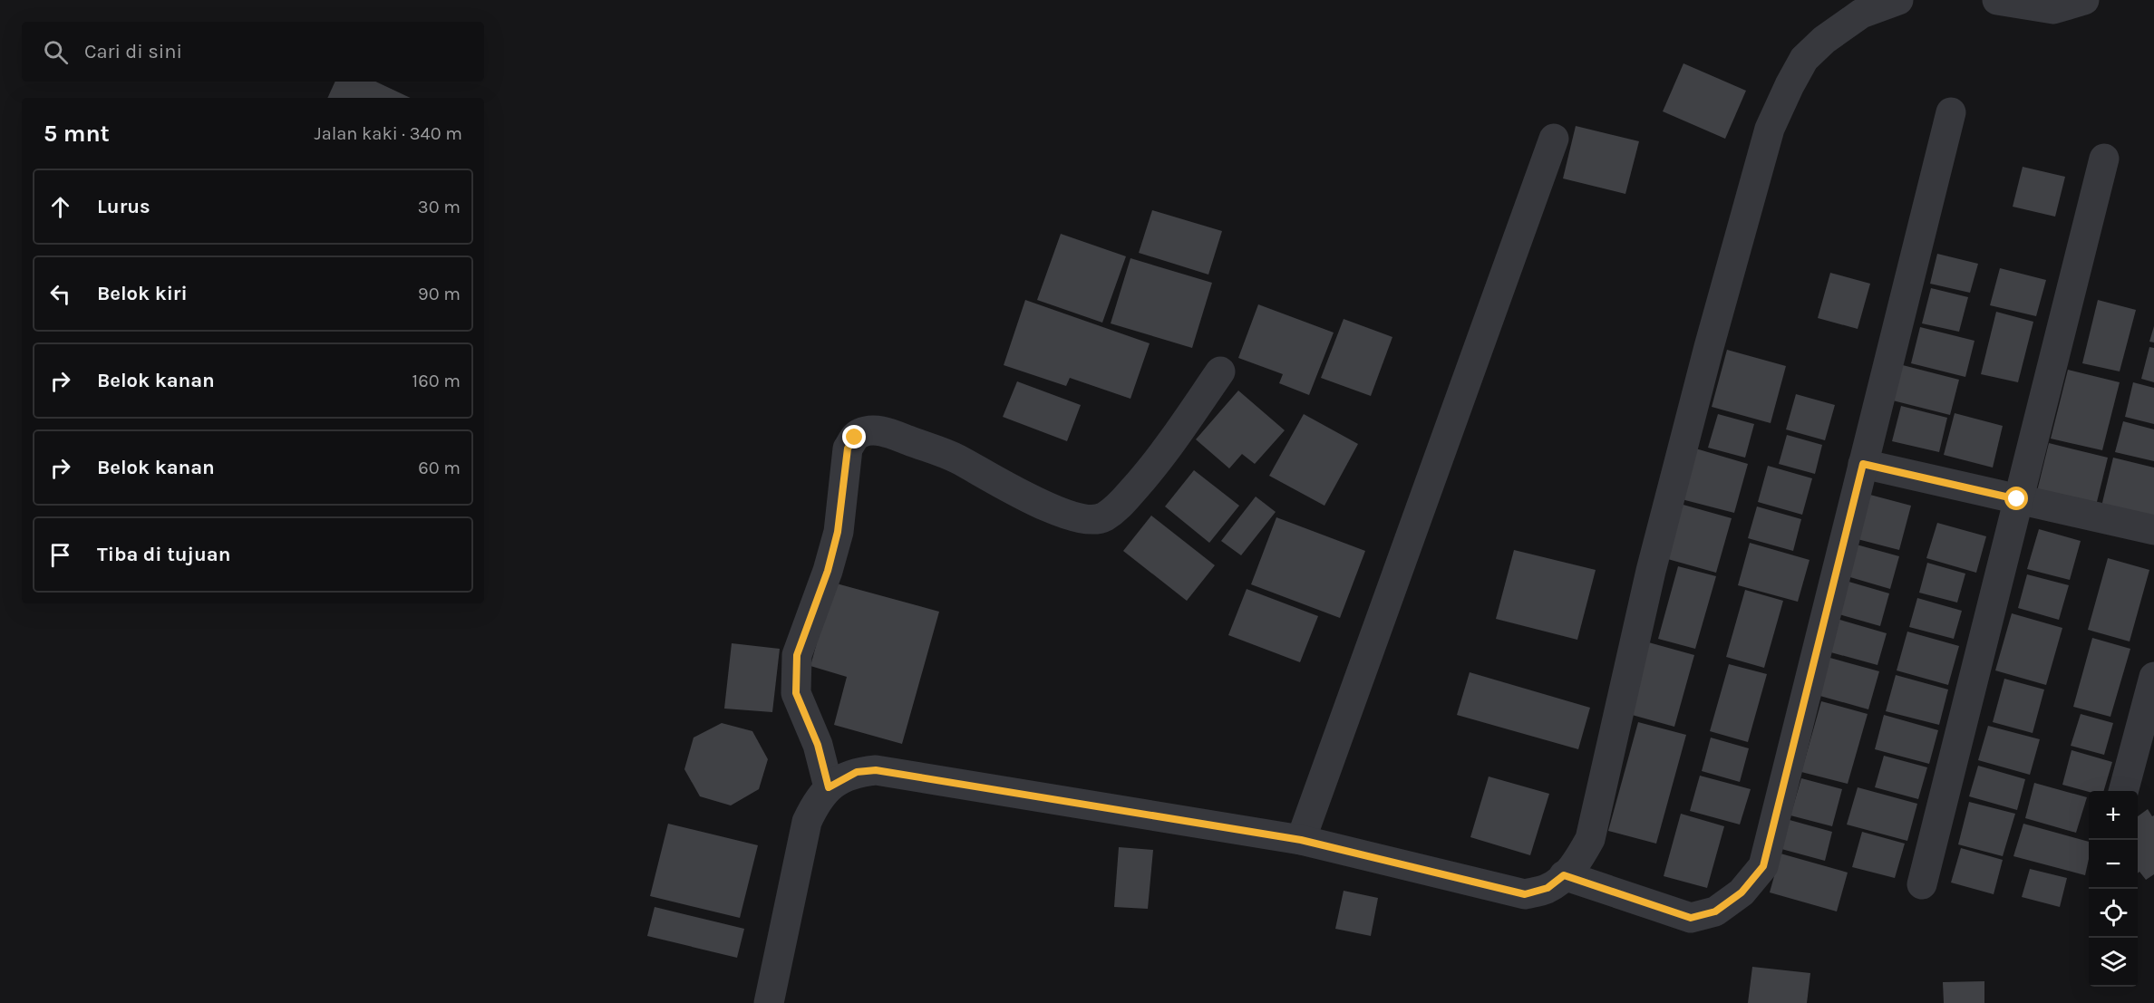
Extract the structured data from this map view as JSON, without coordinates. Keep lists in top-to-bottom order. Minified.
{"page":{"search":"Cari di sini","heading":["5 mnt","Jalan kaki · 340 m"],"list":[["Lurus","30 m"],["Belok kiri","90 m"],["Belok kanan","160 m"],["Belok kanan","60 m"],"Tiba di tujuan"],"map_buttons":["+","−"]}}
